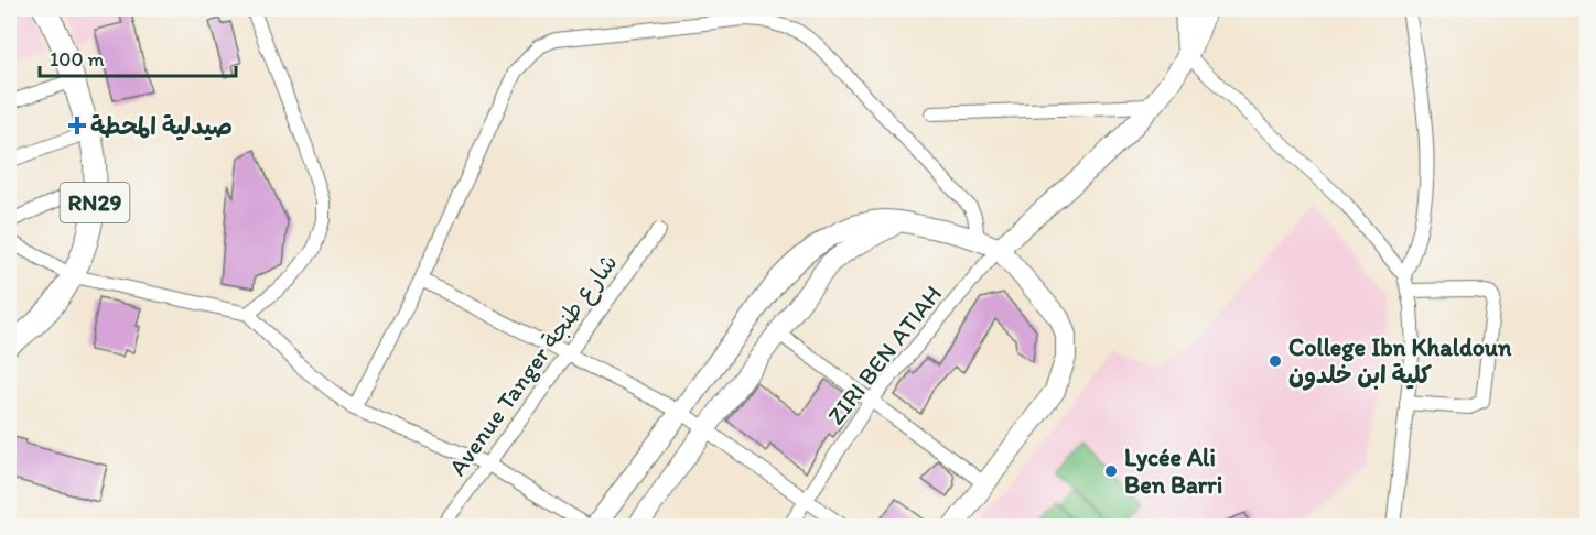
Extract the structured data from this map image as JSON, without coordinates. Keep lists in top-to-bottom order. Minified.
{"streets":{"main road":["RN29"],"street":["ZIRI BEN ATIAH","Avenue Tanger شارع طنجة"]},"places":{"health":["صيدلية المحطة"],"other":["College Ibn Khaldoun كلية ابن خلدون","Lycée Ali Ben Barri"]},"scale_bar":"100 m"}
